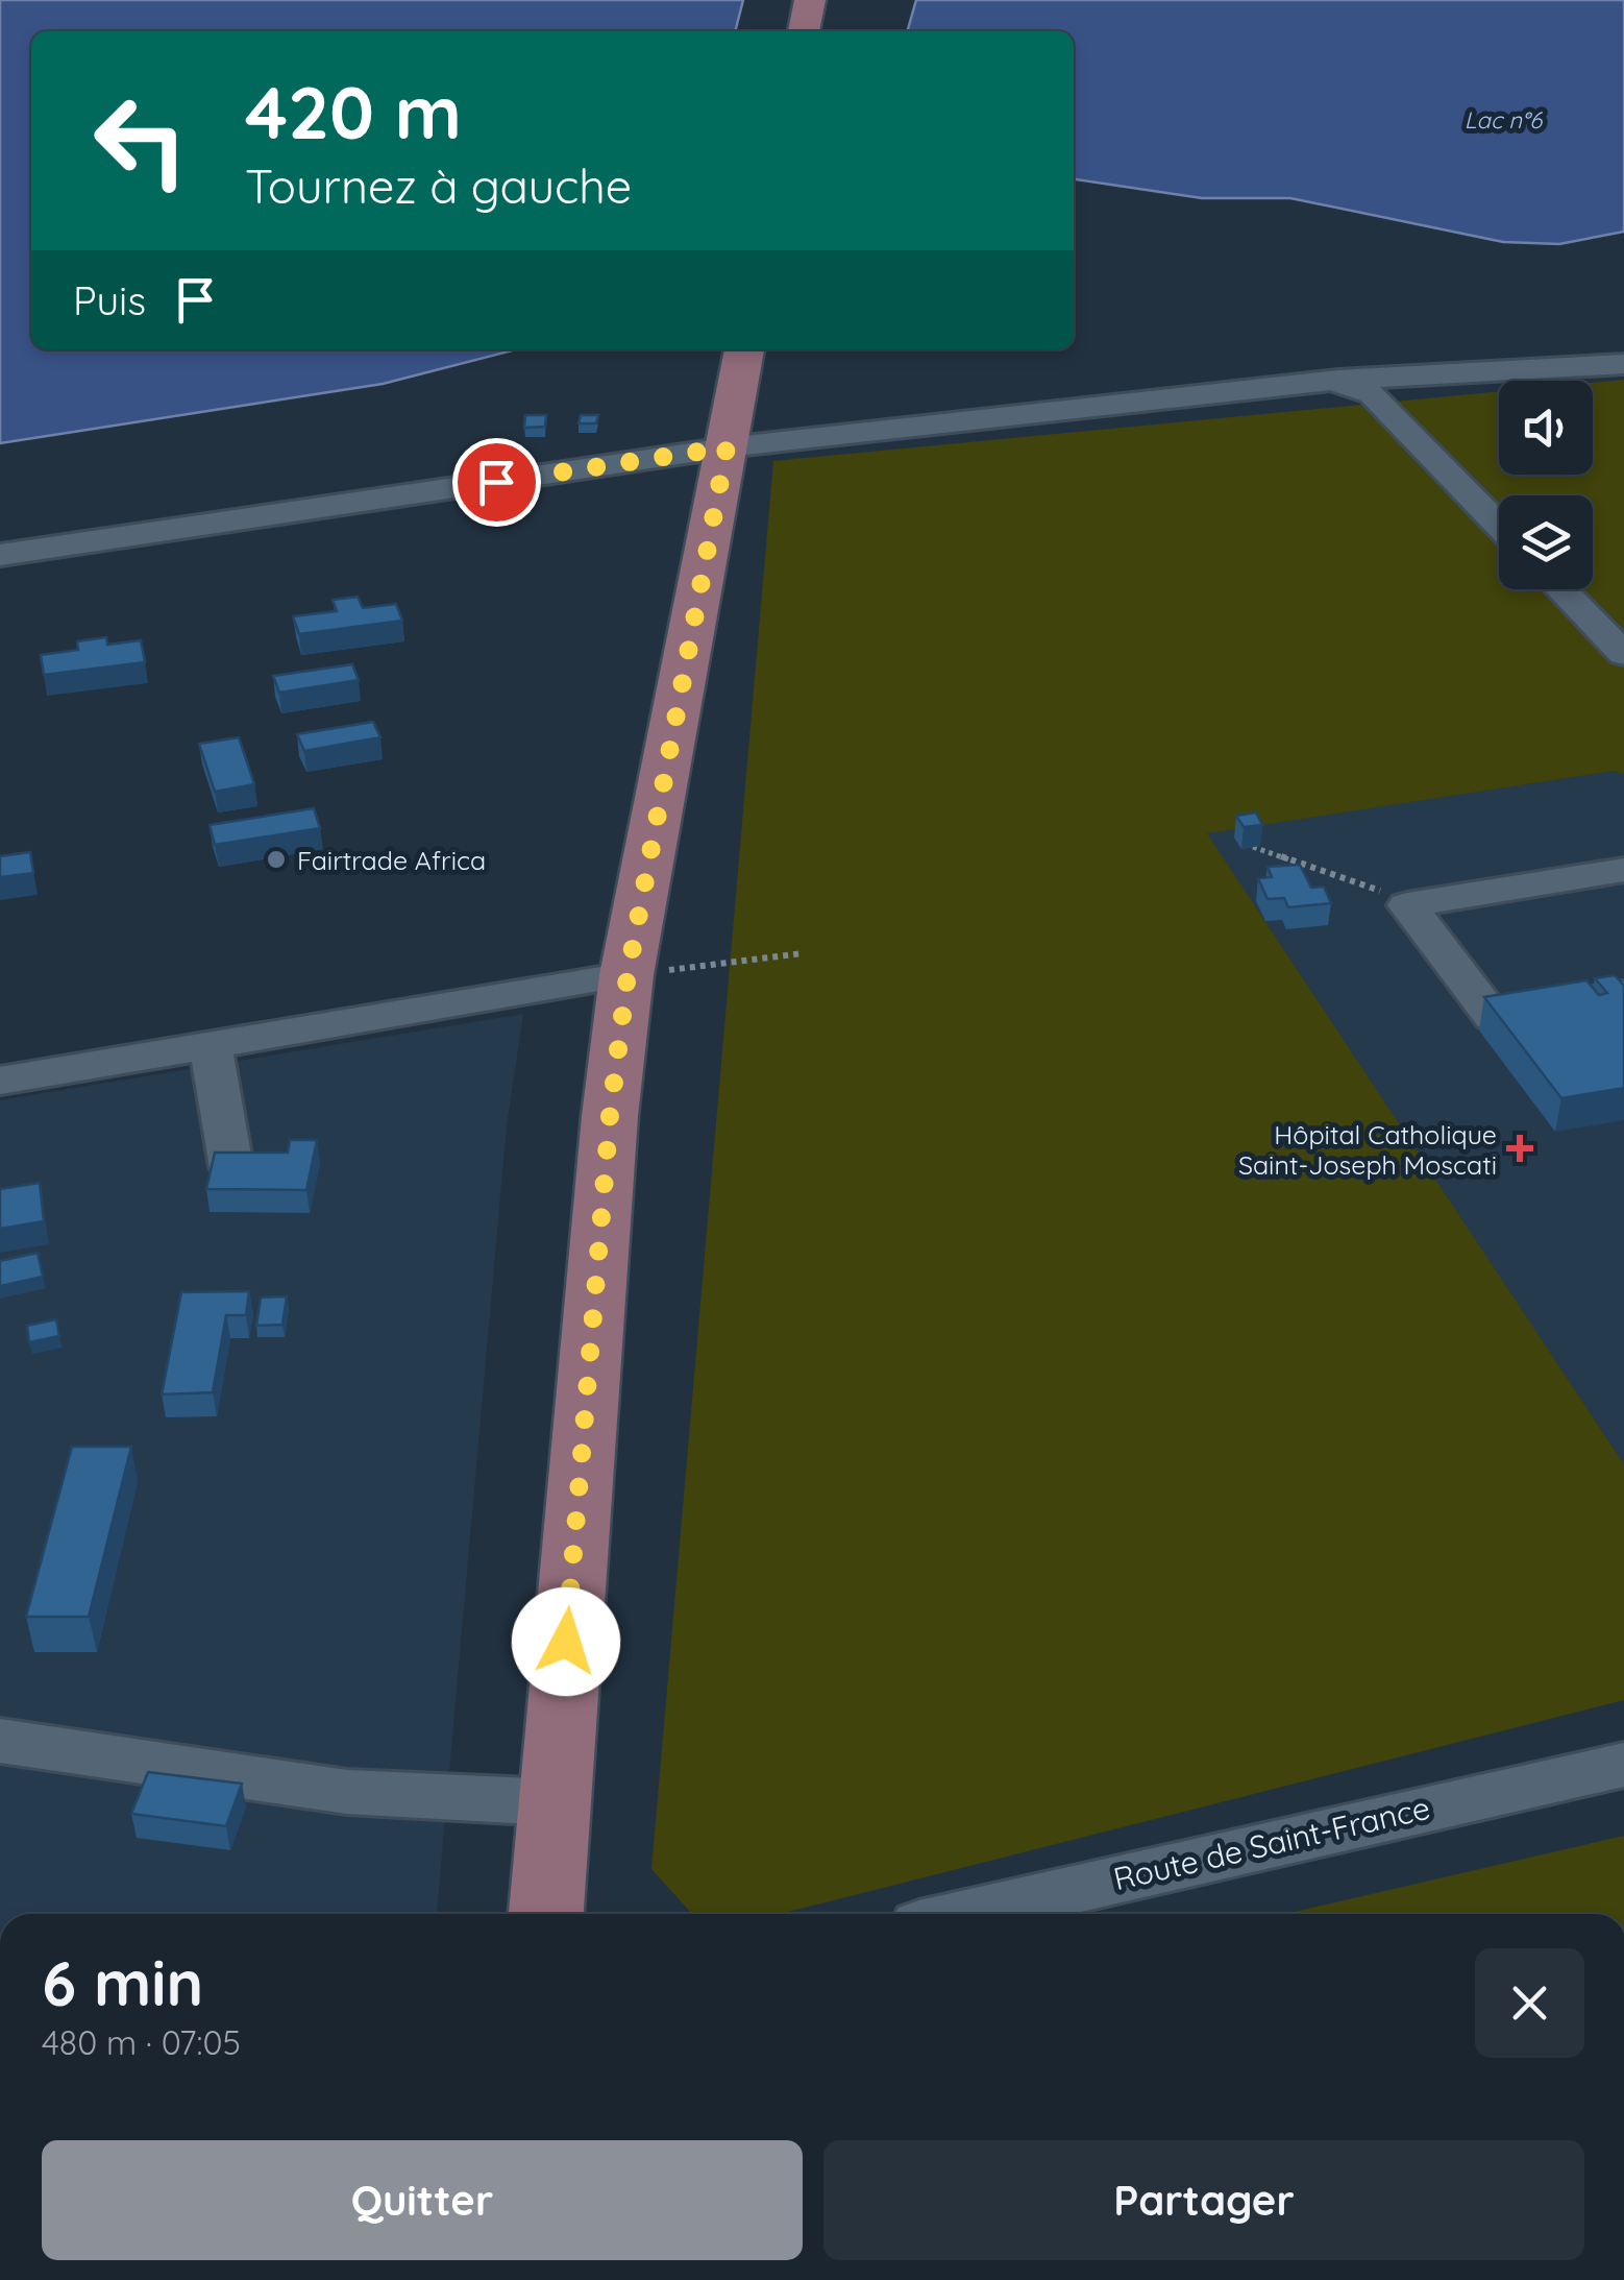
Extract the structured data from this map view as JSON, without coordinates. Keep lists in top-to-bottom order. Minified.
{"streets":{"street":["Route de Saint-France"]},"water":["Lac n°6"],"places":{"other":["Fairtrade Africa"],"health":["Hôpital Catholique Saint-Joseph Moscati"]},"page":{"turn":["420 m","Tournez à gauche"],"then":"Puis","heading":["6 min","480 m · 07:05"],"buttons":["Quitter","Partager"]}}
